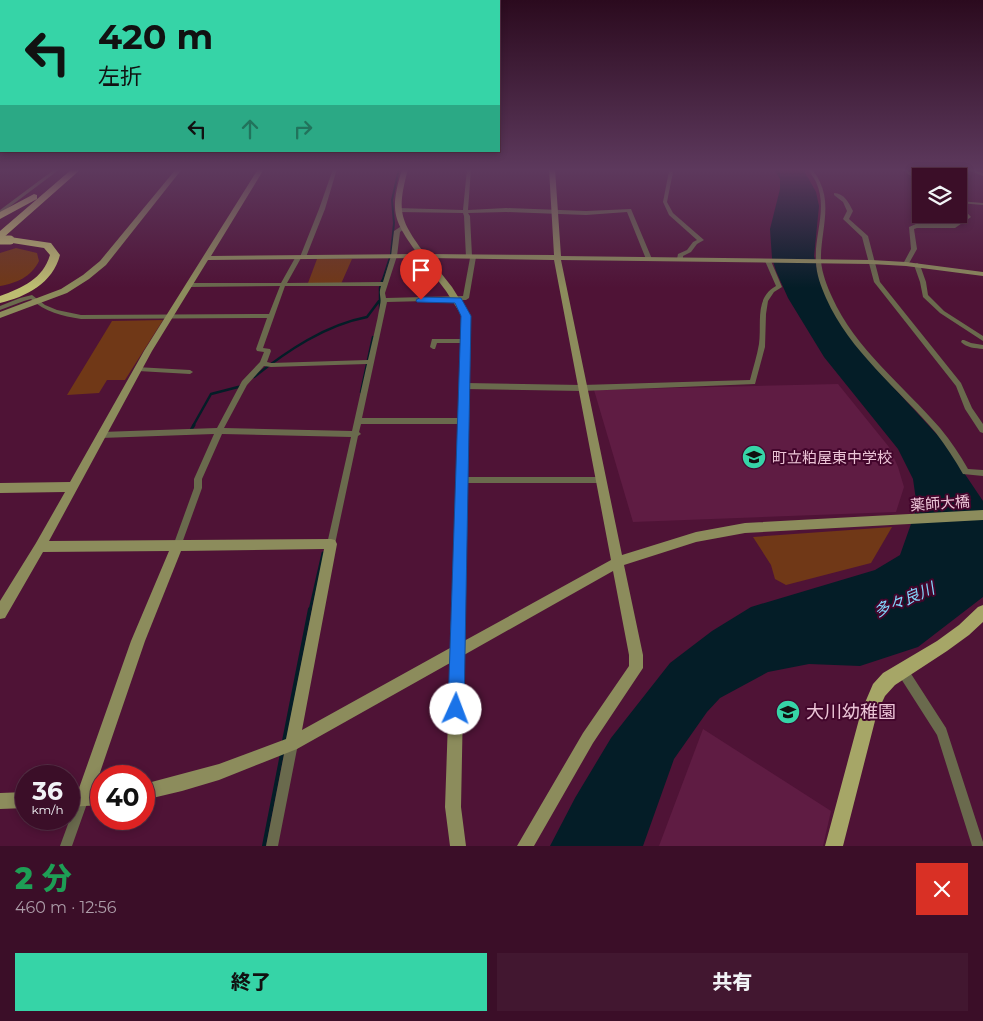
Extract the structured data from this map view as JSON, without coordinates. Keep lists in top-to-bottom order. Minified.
{"streets":{"street":["薬師大橋"]},"water":["多々良川"],"places":{"school or university":["町立粕屋東中学校","大川幼稚園"]},"page":{"turn":["420 m","左折"],"speed":"36 km/h","limit":"40","heading":["2 分","460 m · 12:56"],"buttons":["終了","共有"]}}
